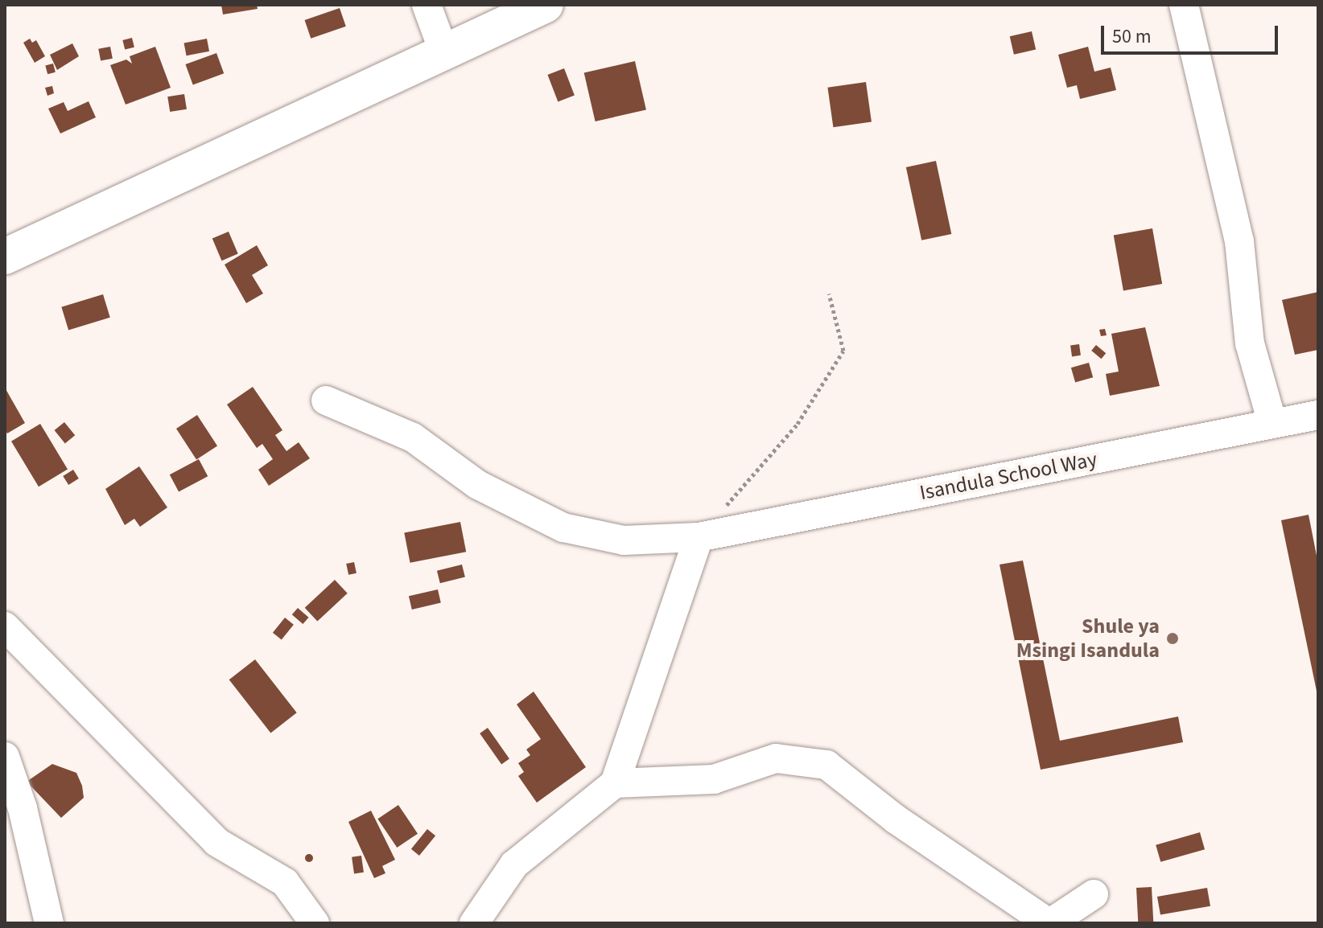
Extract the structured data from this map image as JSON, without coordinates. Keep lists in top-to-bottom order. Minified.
{"streets":{"street":["Isandula School Way"]},"places":["Shule ya Msingi Isandula"],"scale_bar":"50 m"}
